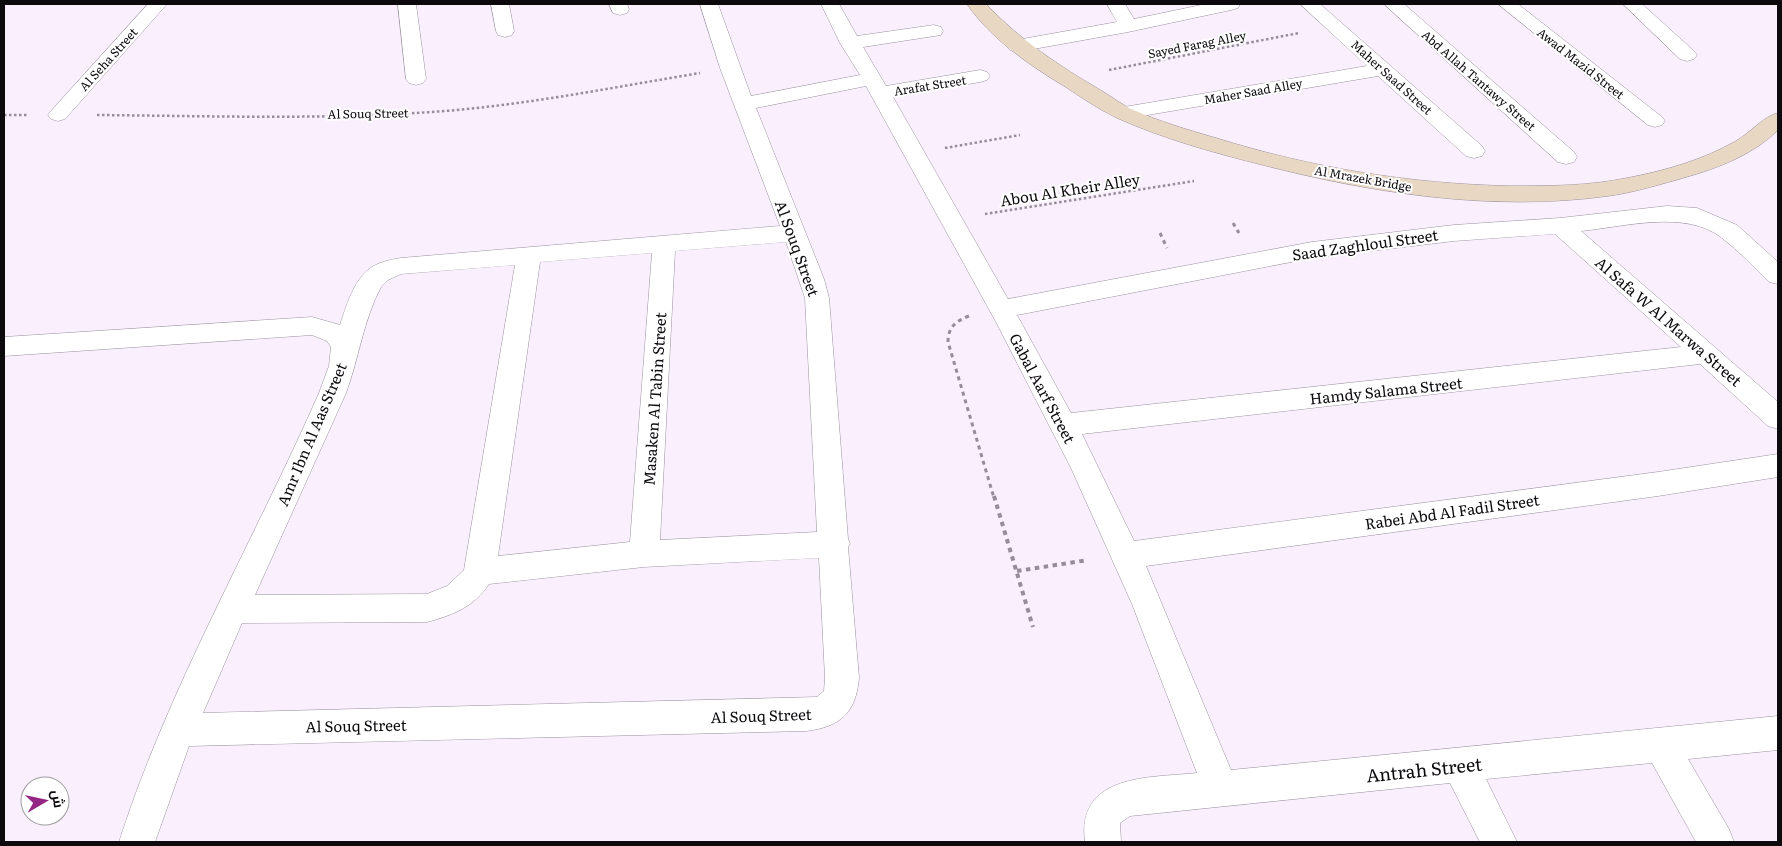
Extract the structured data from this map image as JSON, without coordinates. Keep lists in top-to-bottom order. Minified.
{"streets":{"street":["Al Seha Street","Awad Mazid Street","Maher Saad Street","Abd Allah Tantawy Street","Arafat Street","Maher Saad Alley","Al Souq Street","Al Mrazek Bridge","Saad Zaghloul Street","Al Safa W Al Marwa Street","Gabal Aarf Street","Hamdy Salama Street","Masaken Al Tabin Street","Amr Ibn Al Aas Street","Rabei Abd Al Fadil Street","Antrah Street"],"path":["Sayed Farag Alley","Abou Al Kheir Alley"]},"crossings":[["Sayed Farag Alley","Maher Saad Street"],["Sayed Farag Alley","Al Mrazek Bridge"],["Al Seha Street","Al Souq Street"],["Maher Saad Street","Maher Saad Alley"],["Arafat Street","Al Souq Street"],["Arafat Street","Gabal Aarf Street"],["Maher Saad Alley","Al Mrazek Bridge"],["Al Souq Street","Amr Ibn Al Aas Street"],["Abou Al Kheir Alley","Gabal Aarf Street"],["Saad Zaghloul Street","Al Safa W Al Marwa Street"],["Saad Zaghloul Street","Gabal Aarf Street"],["Al Safa W Al Marwa Street","Hamdy Salama Street"],["Gabal Aarf Street","Hamdy Salama Street"],["Gabal Aarf Street","Rabei Abd Al Fadil Street"],["Gabal Aarf Street","Antrah Street"]],"north":"right"}
